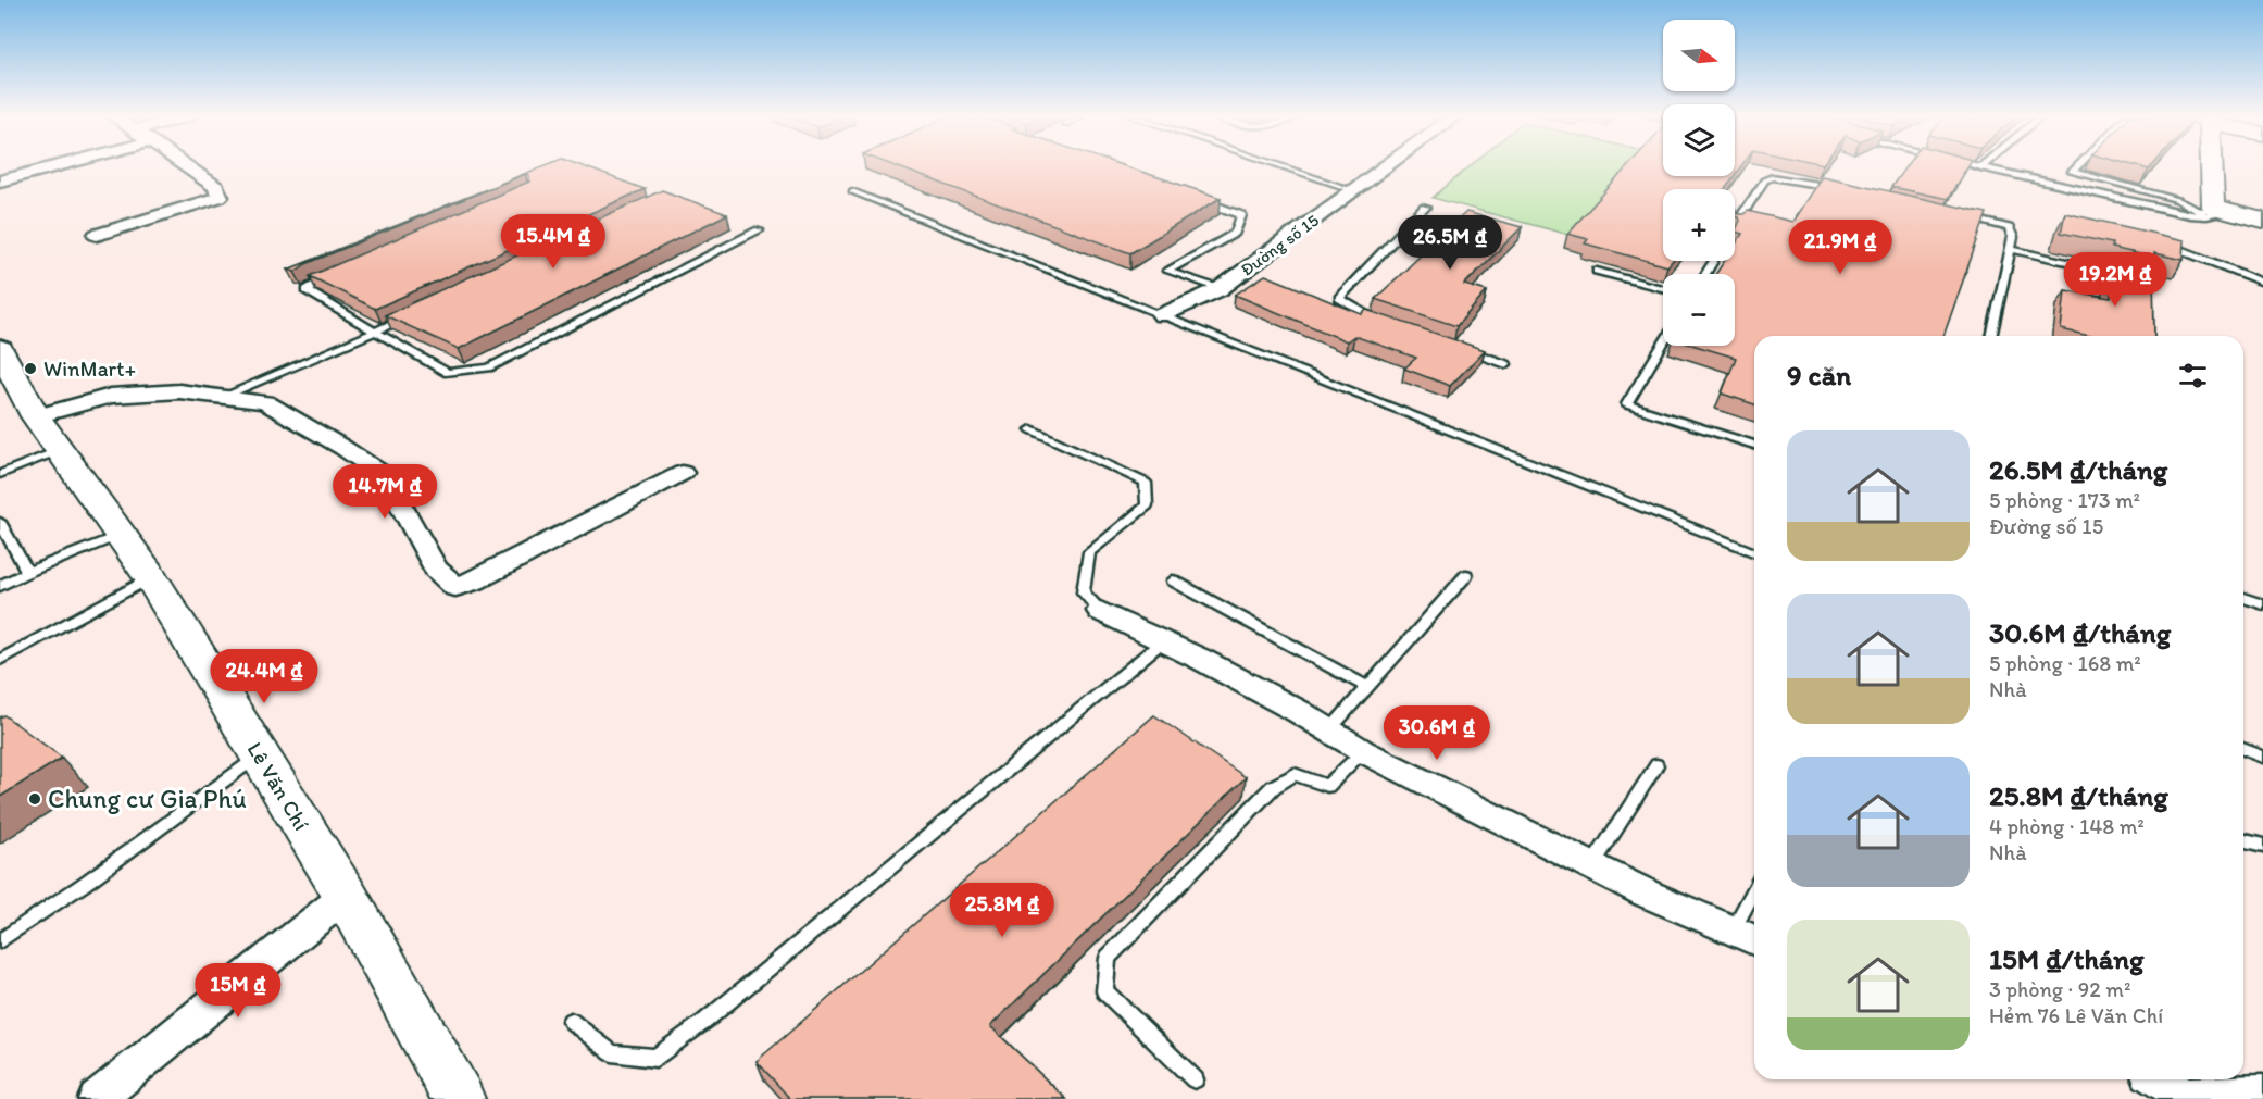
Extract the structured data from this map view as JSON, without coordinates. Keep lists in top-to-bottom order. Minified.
{"streets":{"main road":["Lê Văn Chí"],"street":["Đường số 15"]},"places":["WinMart+","Chung cư Gia Phú"],"north":"right","page":{"map_buttons":["+","−"],"price":["15.4M ₫","26.5M ₫","21.9M ₫","19.2M ₫","14.7M ₫","24.4M ₫","30.6M ₫","25.8M ₫","15M ₫"],"heading":"9 căn","list":[{"name":"26.5M ₫/tháng","note":"5 phòng · 173 m² · Đường số 15"},{"name":"30.6M ₫/tháng","note":"5 phòng · 168 m² · Nhà"},{"name":"25.8M ₫/tháng","note":"4 phòng · 148 m² · Nhà"},{"name":"15M ₫/tháng","note":"3 phòng · 92 m² · Hẻm 76 Lê Văn Chí"}]}}
